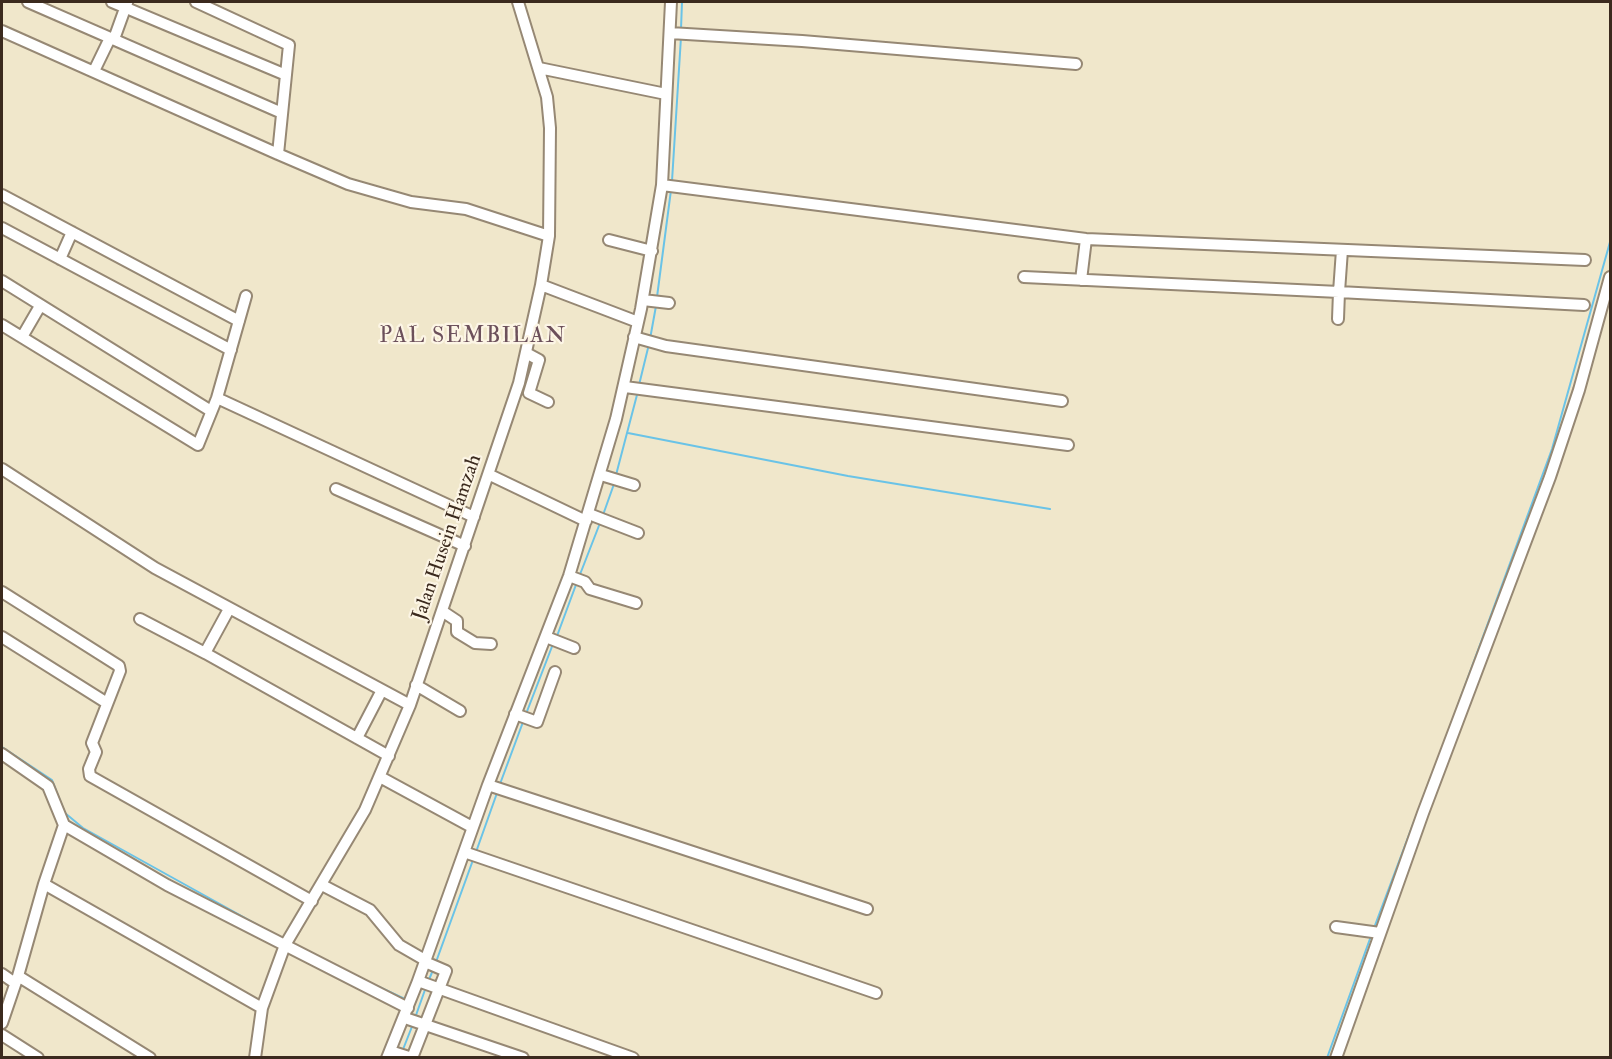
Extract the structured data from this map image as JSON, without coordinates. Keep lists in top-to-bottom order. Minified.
{"streets":{"street":["Jalan Husein Hamzah"]},"districts":["PAL SEMBILAN"]}
